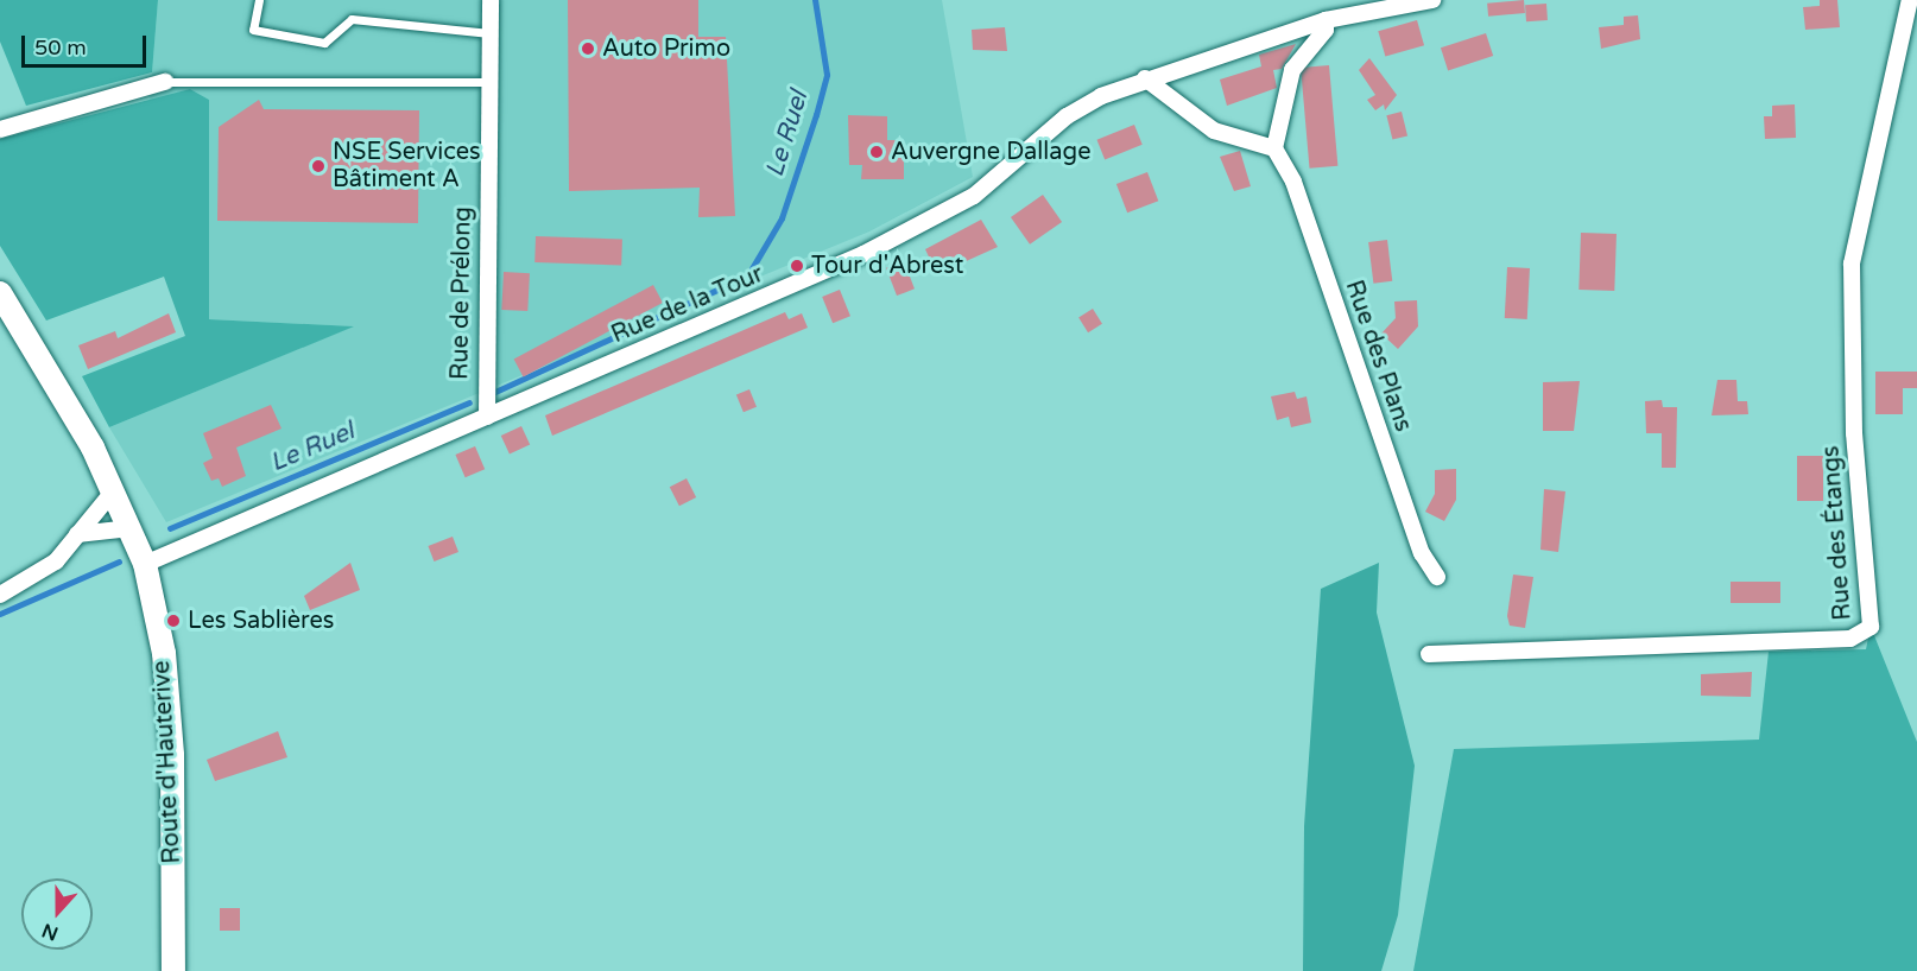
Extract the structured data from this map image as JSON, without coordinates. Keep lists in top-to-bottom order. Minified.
{"streets":{"main road":["Route d'Hauterive"],"street":["Rue de Prélong","Rue de la Tour","Rue des Plans","Rue des Étangs"]},"crossings":[["Rue de Prélong","Rue de la Tour"],["Rue de la Tour","Route d'Hauterive"]],"water":["Le Ruel"],"places":["Auto Primo","Auvergne Dallage","NSE Services Bâtiment A","Tour d'Abrest","Les Sablières"],"scale_bar":"50 m","north":"bottom"}
